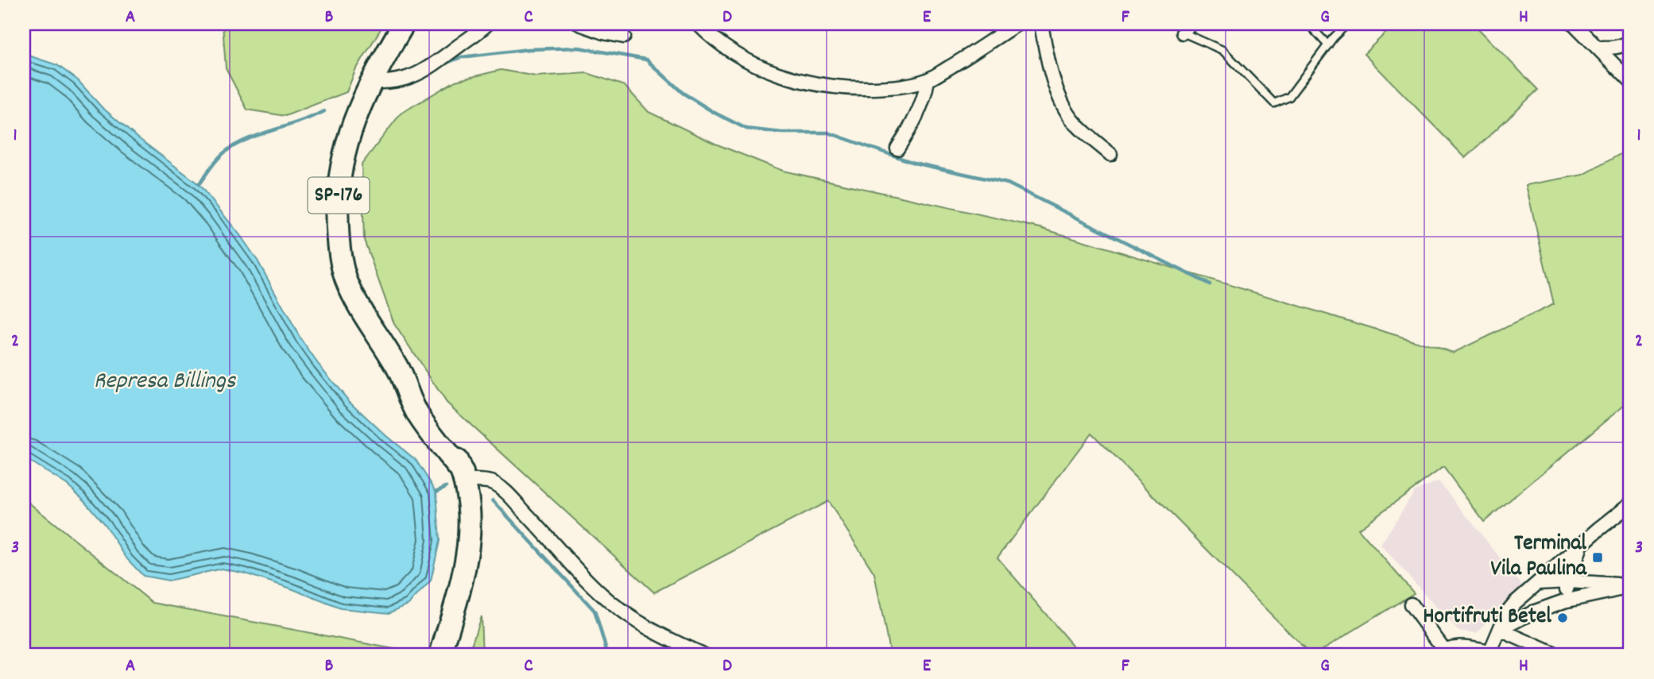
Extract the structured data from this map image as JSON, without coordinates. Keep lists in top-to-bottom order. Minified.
{"streets":{"main road":["SP-176"]},"water":["Represa Billings"],"places":{"transit":["Terminal Vila Paulina"],"other":["Hortifruti Betel"]},"grid":{"columns":["A","B","C","D","E","F","G","H"],"rows":["1","2","3"]}}
